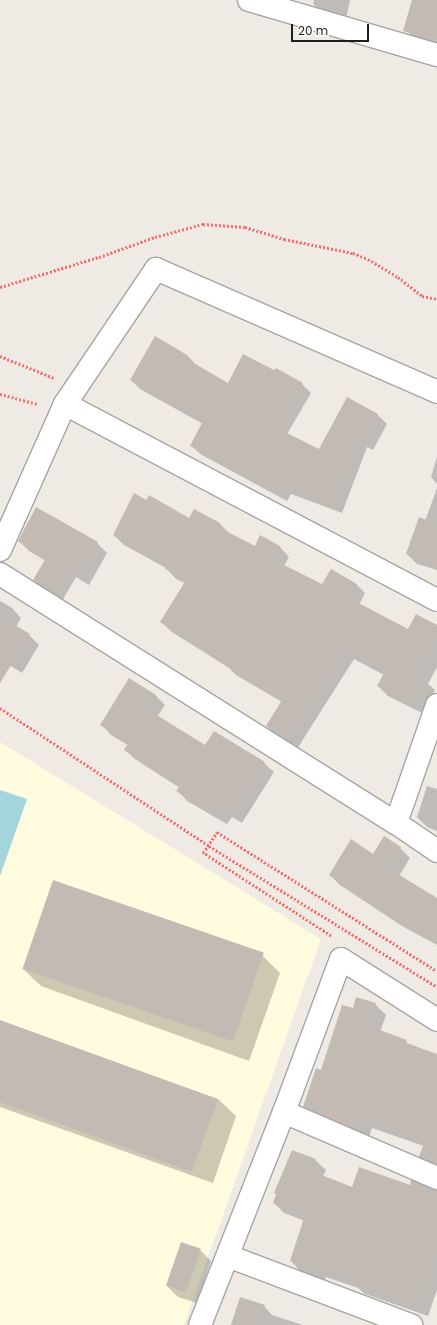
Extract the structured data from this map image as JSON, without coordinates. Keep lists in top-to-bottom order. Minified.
{"scale_bar":"20 m"}
